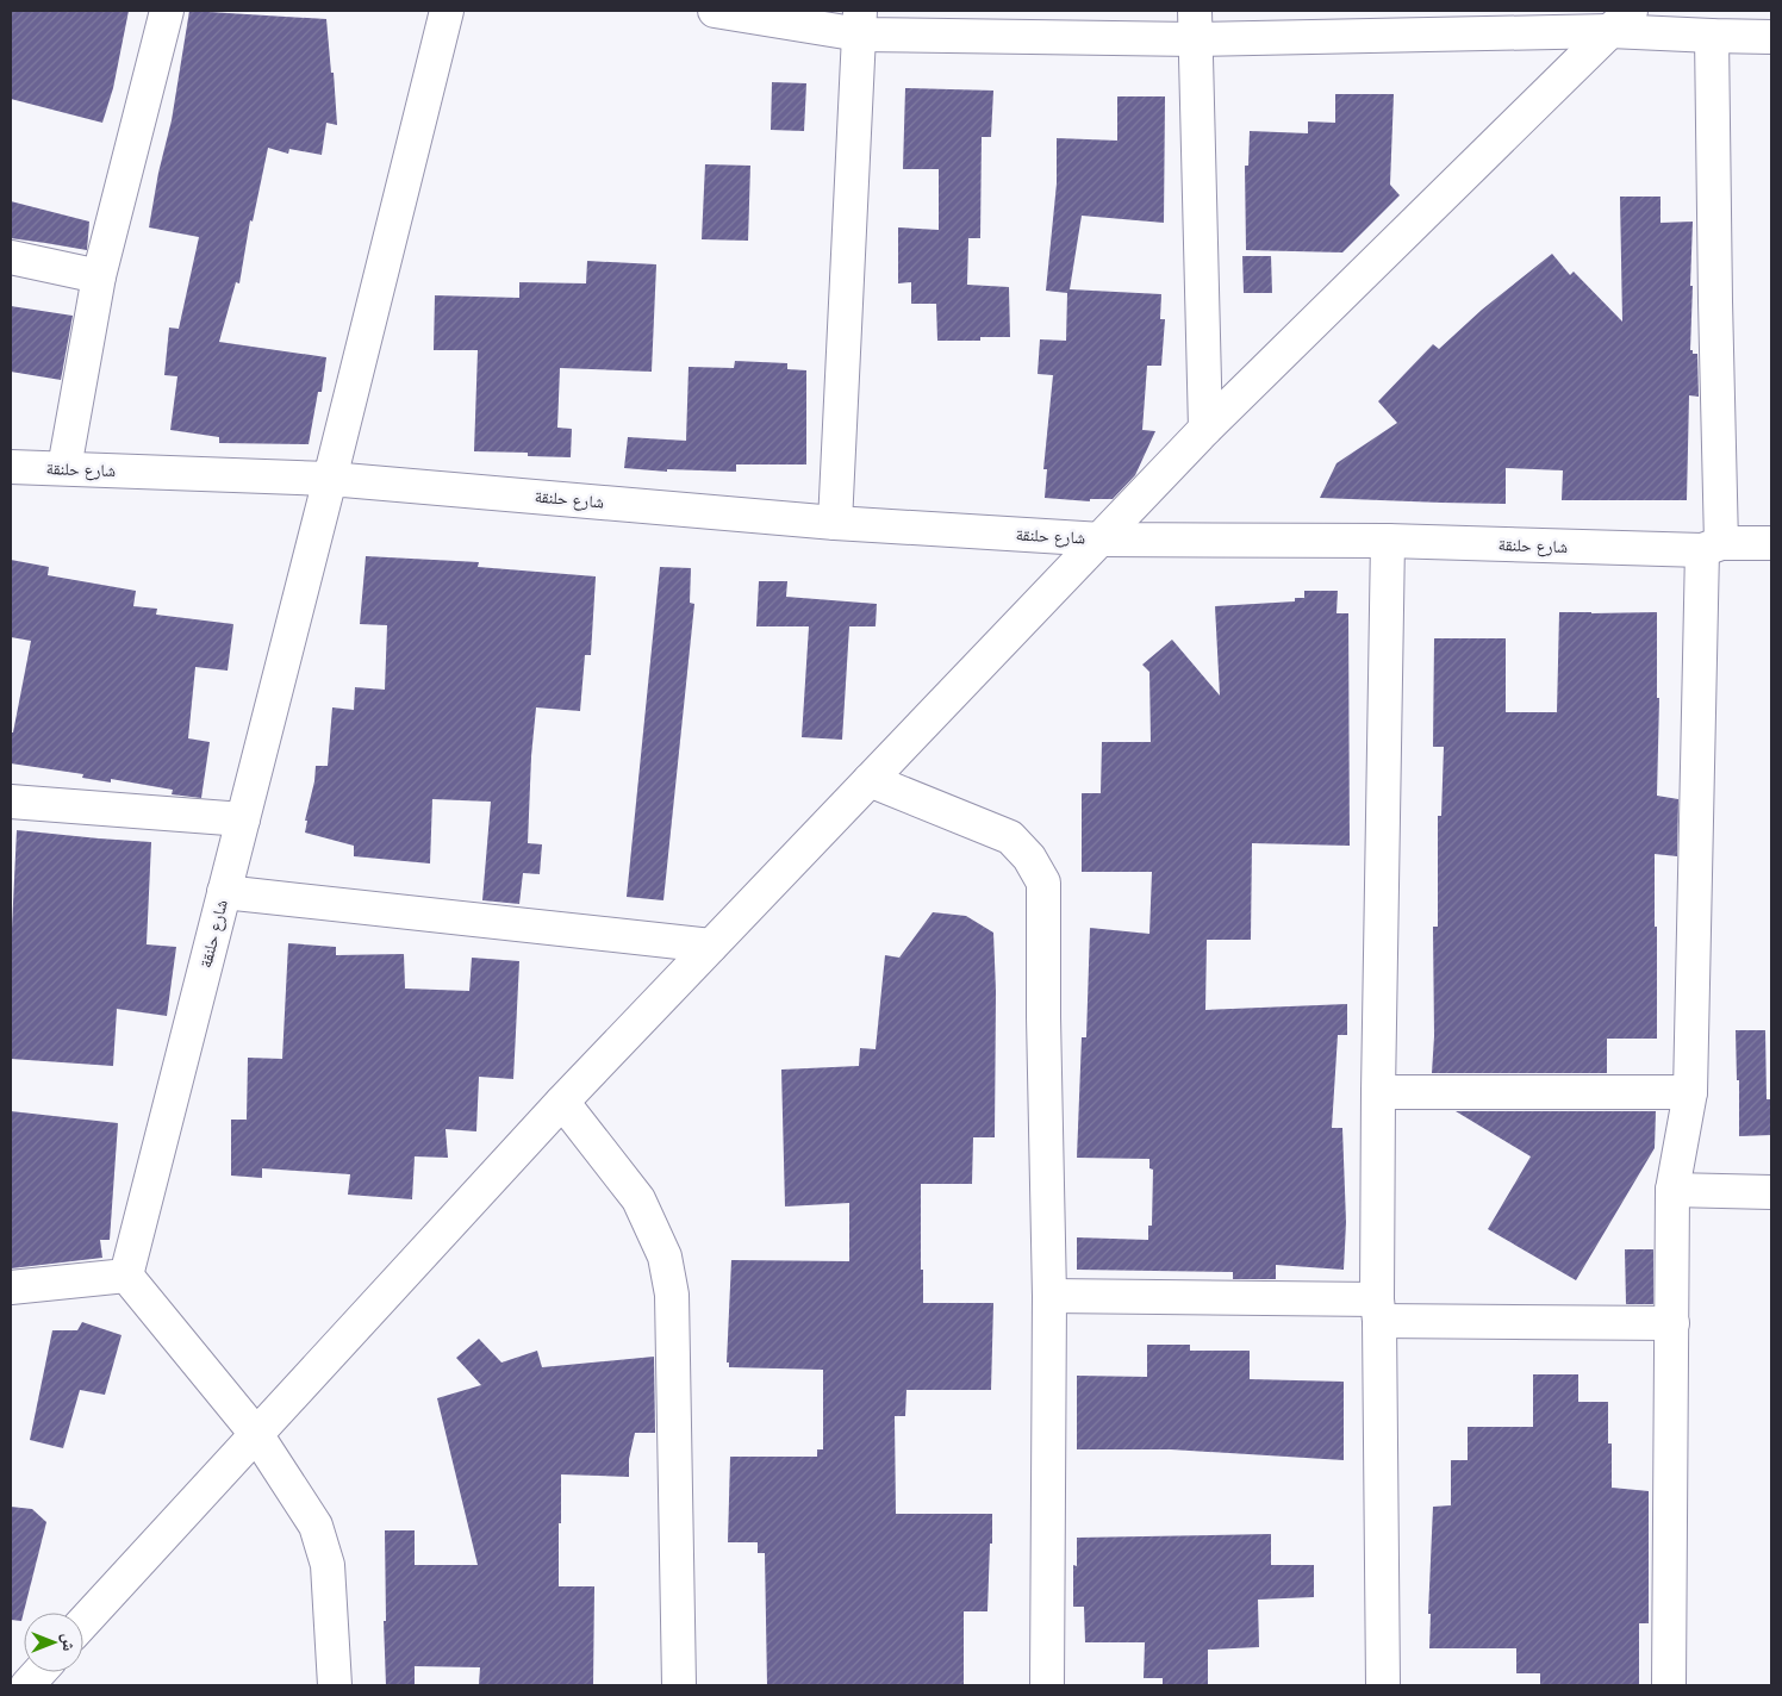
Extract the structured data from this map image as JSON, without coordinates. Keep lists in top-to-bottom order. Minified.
{"streets":{"street":["شارع حلنقة"]},"north":"right"}
